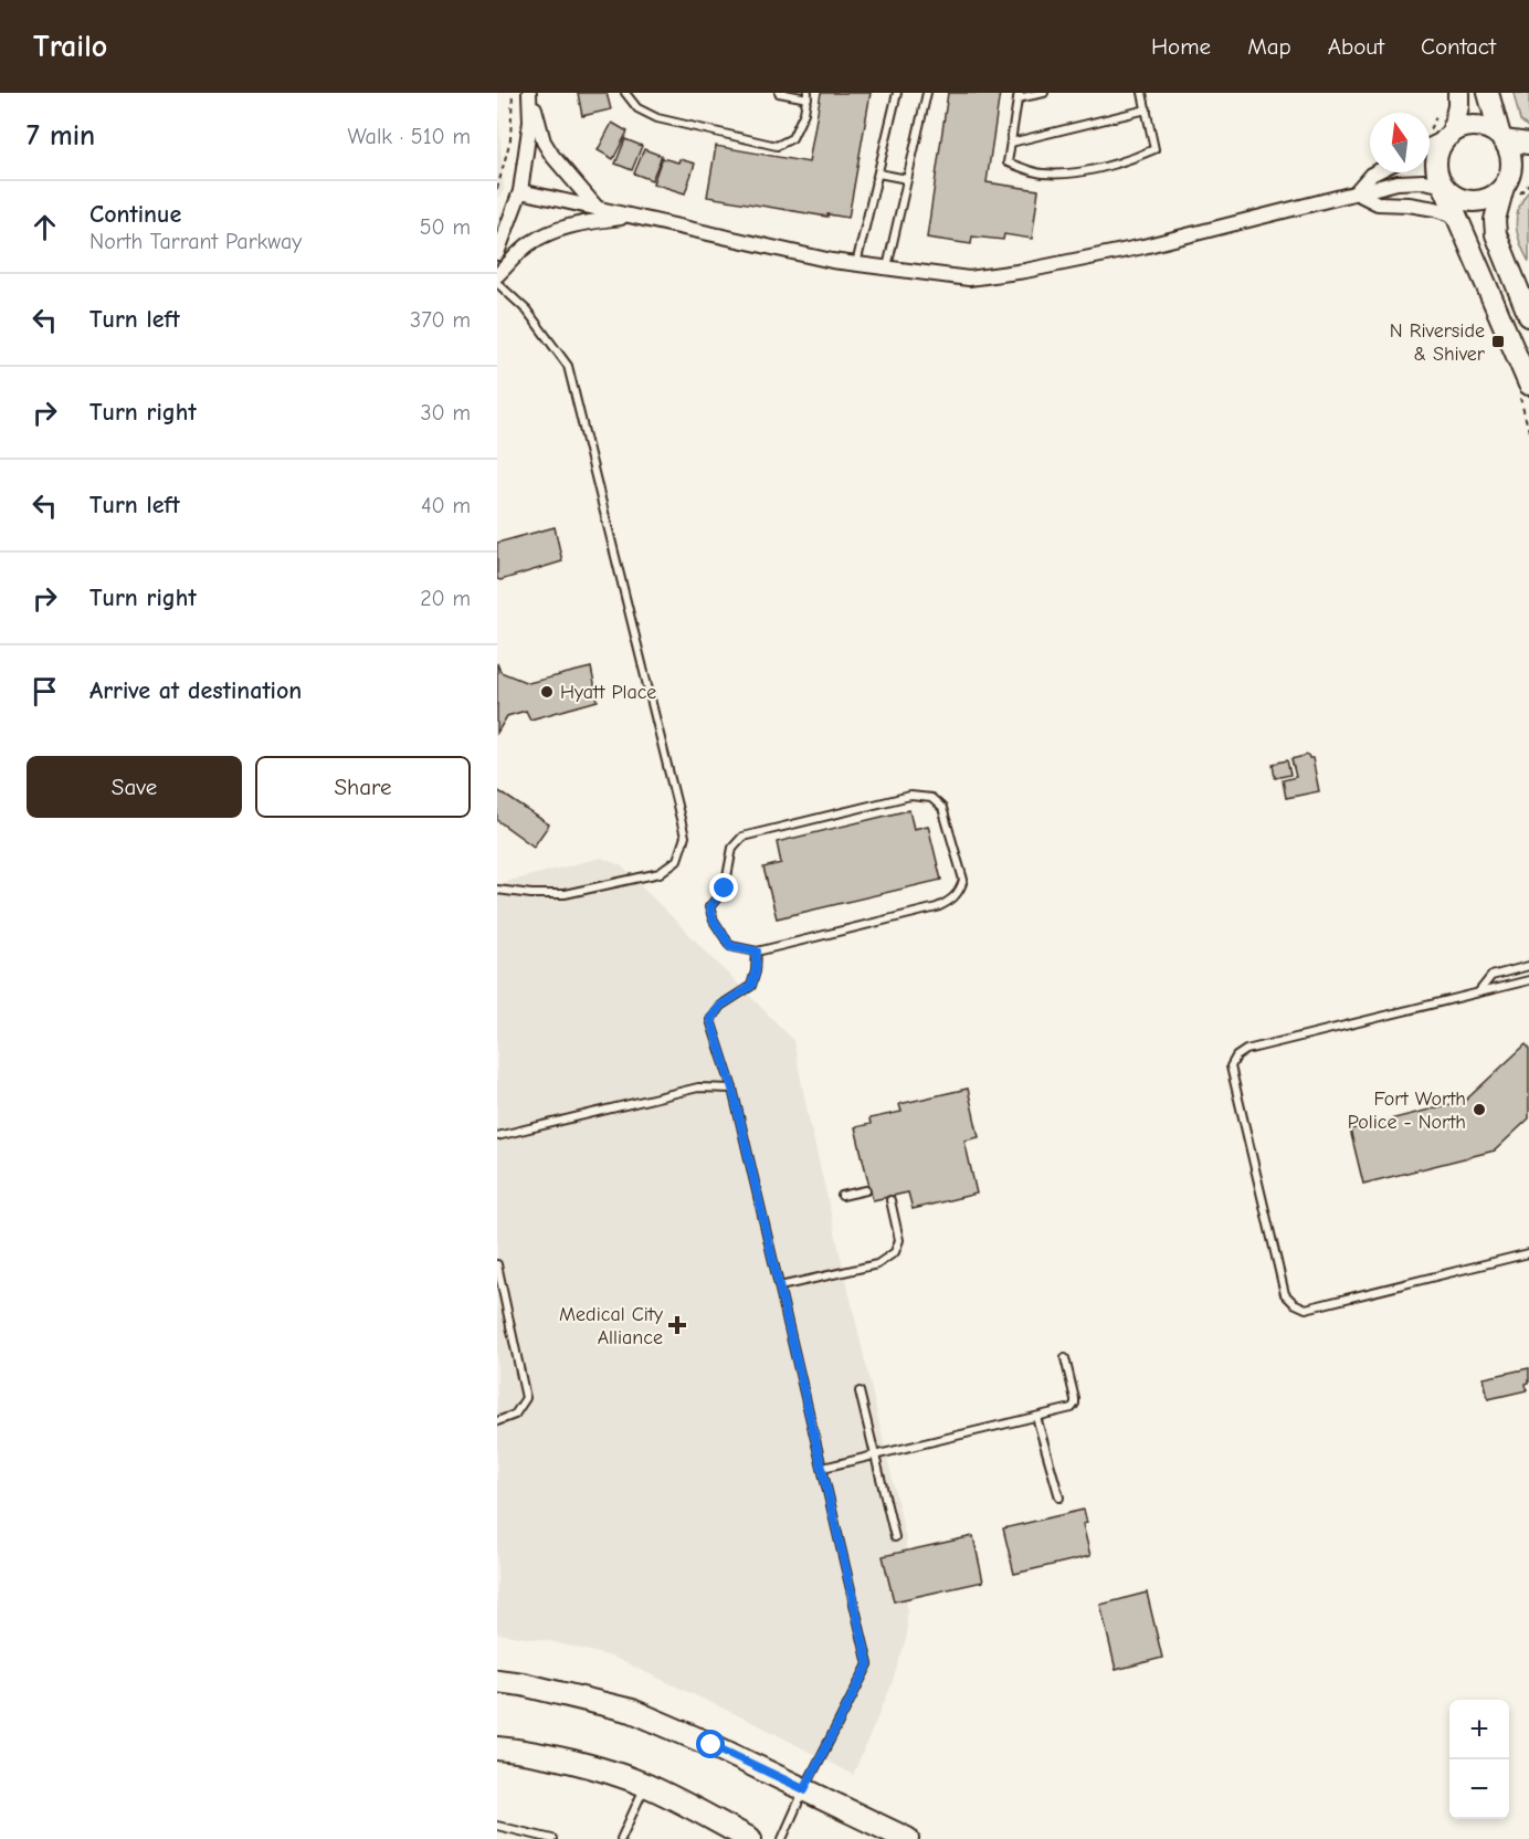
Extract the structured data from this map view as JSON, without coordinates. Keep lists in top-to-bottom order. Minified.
{"places":{"transit":["N Riverside & Shiver"],"other":["Hyatt Place","Fort Worth Police - North"],"health":["Medical City Alliance"]},"north":"top","page":{"header":"Trailo","nav":["Home","Map","About","Contact"],"heading":["7 min","Walk · 510 m"],"list":[["Continue","North Tarrant Parkway","50 m"],["Turn left","370 m"],["Turn right","30 m"],["Turn left","40 m"],["Turn right","20 m"],"Arrive at destination"],"buttons":["Save","Share"],"map_buttons":["+","−"]}}
